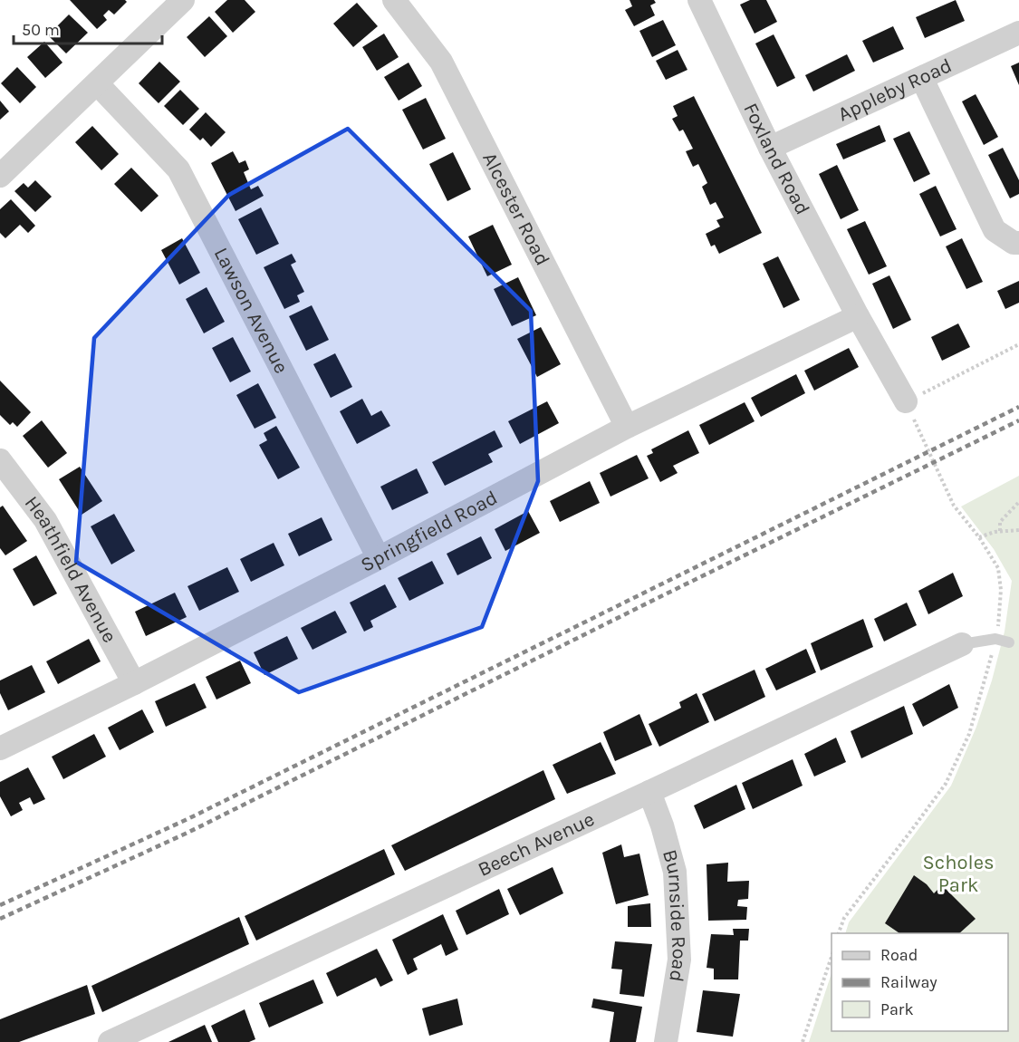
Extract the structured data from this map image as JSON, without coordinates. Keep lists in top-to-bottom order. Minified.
{"streets":{"street":["Appleby Road","Foxland Road","Alcester Road","Lawson Avenue","Springfield Road","Heathfield Avenue","Beech Avenue","Burnside Road"]},"crossings":[["Appleby Road","Foxland Road"],["Foxland Road","Springfield Road"],["Alcester Road","Springfield Road"],["Lawson Avenue","Springfield Road"],["Springfield Road","Heathfield Avenue"],["Beech Avenue","Burnside Road"]],"parks":["Scholes Park"],"legend":["Road","Railway","Park"],"scale_bar":"50 m"}
